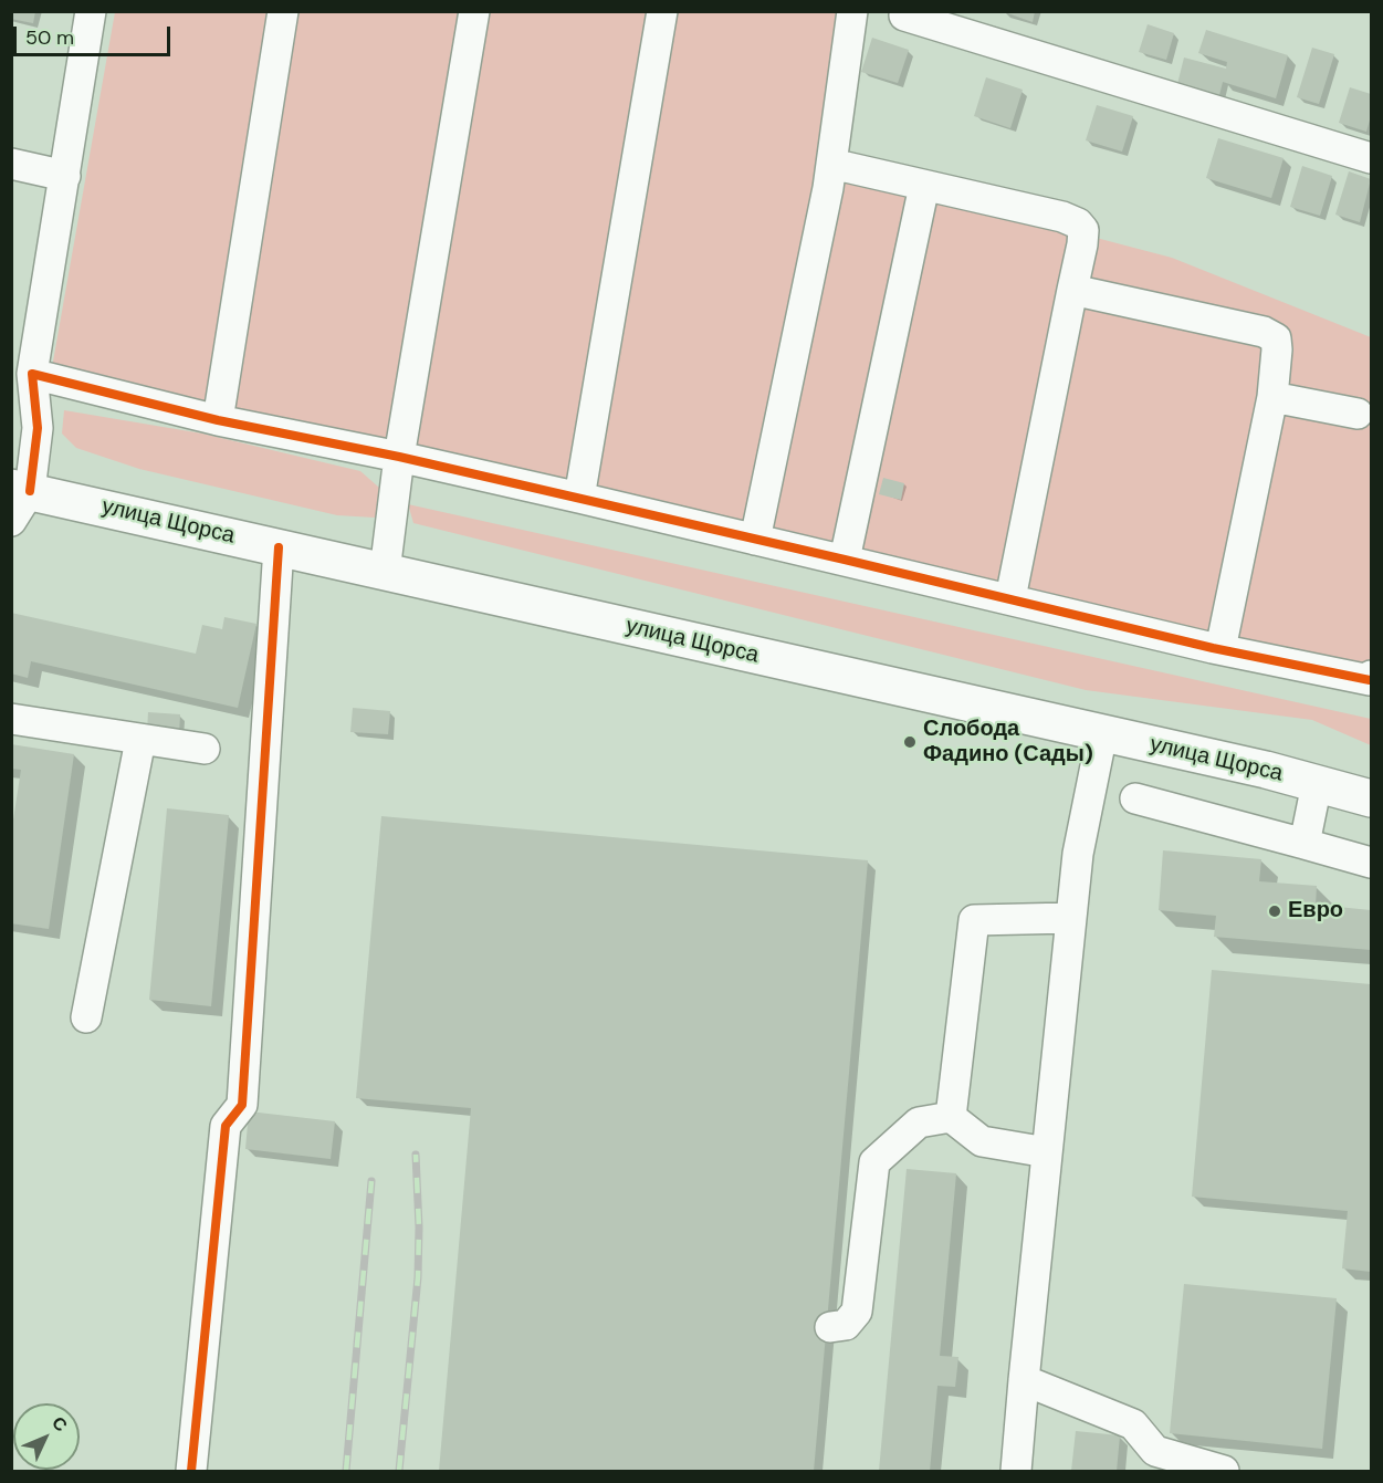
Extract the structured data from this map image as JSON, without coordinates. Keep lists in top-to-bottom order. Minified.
{"streets":{"main road":["улица Щорса"]},"places":["Слобода Фадино (Сады)","Евро"],"scale_bar":"50 m","north":"top right"}
